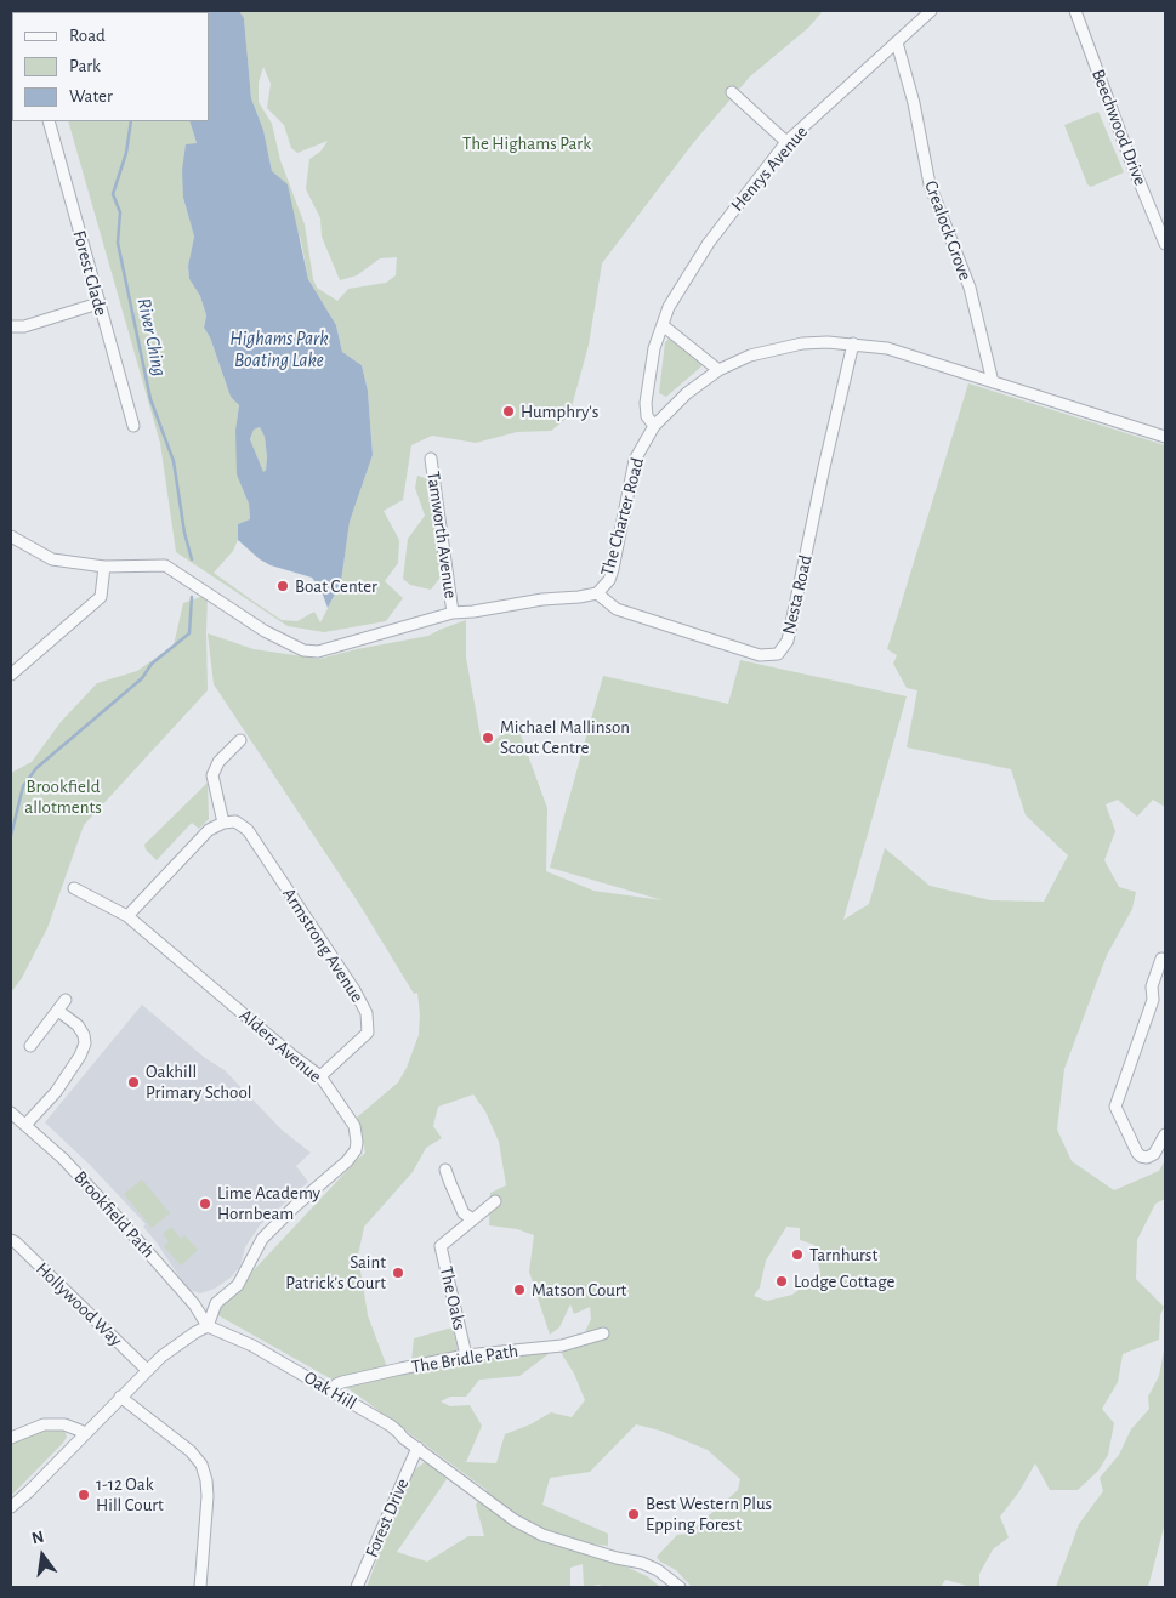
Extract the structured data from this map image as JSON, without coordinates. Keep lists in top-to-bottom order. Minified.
{"streets":{"street":["Beechwood Drive","Henrys Avenue","Crealock Grove","Forest Glade","The Charter Road","Tamworth Avenue","Nesta Road","Armstrong Avenue","Alders Avenue","Brookfield Path","The Oaks","Hollywood Way","The Bridle Path","Oak Hill","Forest Drive"]},"crossings":[["Henrys Avenue","Crealock Grove"],["Henrys Avenue","The Charter Road"],["Crealock Grove","The Charter Road"],["The Charter Road","Tamworth Avenue"],["The Charter Road","Nesta Road"],["Armstrong Avenue","Alders Avenue"],["Alders Avenue","Brookfield Path"],["Alders Avenue","Oak Hill"],["Brookfield Path","Oak Hill"],["The Oaks","The Bridle Path"],["The Bridle Path","Oak Hill"],["Oak Hill","Forest Drive"]],"water":["River Ching","Highams Park Boating Lake"],"parks":["The Highams Park","Brookfield allotments"],"places":["Humphry's","Boat Center","Michael Mallinson Scout Centre","Oakhill Primary School","Lime Academy Hornbeam","Tarnhurst","Saint Patrick's Court","Lodge Cottage","Matson Court","1-12 Oak Hill Court","Best Western Plus Epping Forest"],"legend":["Road","Park","Water"],"north":"top"}
